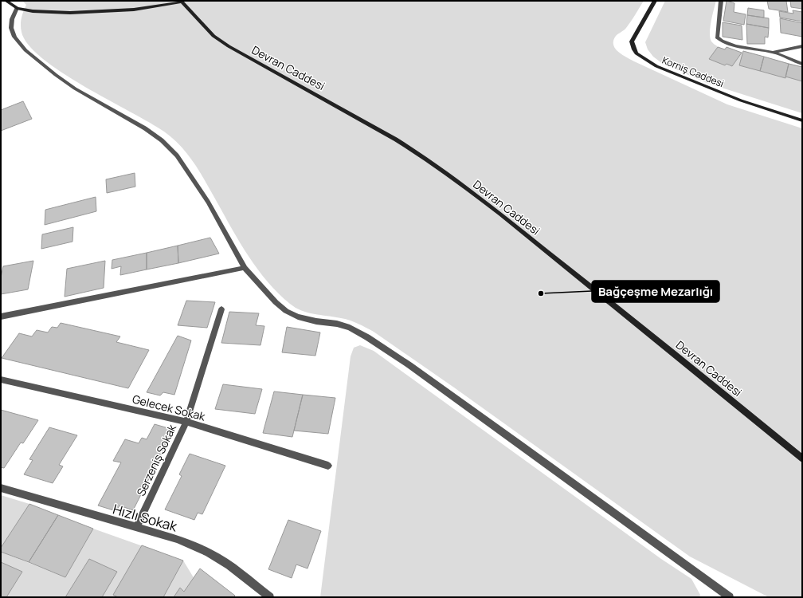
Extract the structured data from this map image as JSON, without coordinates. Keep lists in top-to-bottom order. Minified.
{"streets":{"main road":["Devran Caddesi","Korniş Caddesi"],"street":["Gelecek Sokak","Serzeniş Sokak","Hızlı Sokak"]},"crossings":[["Gelecek Sokak","Serzeniş Sokak"],["Serzeniş Sokak","Hızlı Sokak"]],"places":["Bağçeşme Mezarlığı"]}
